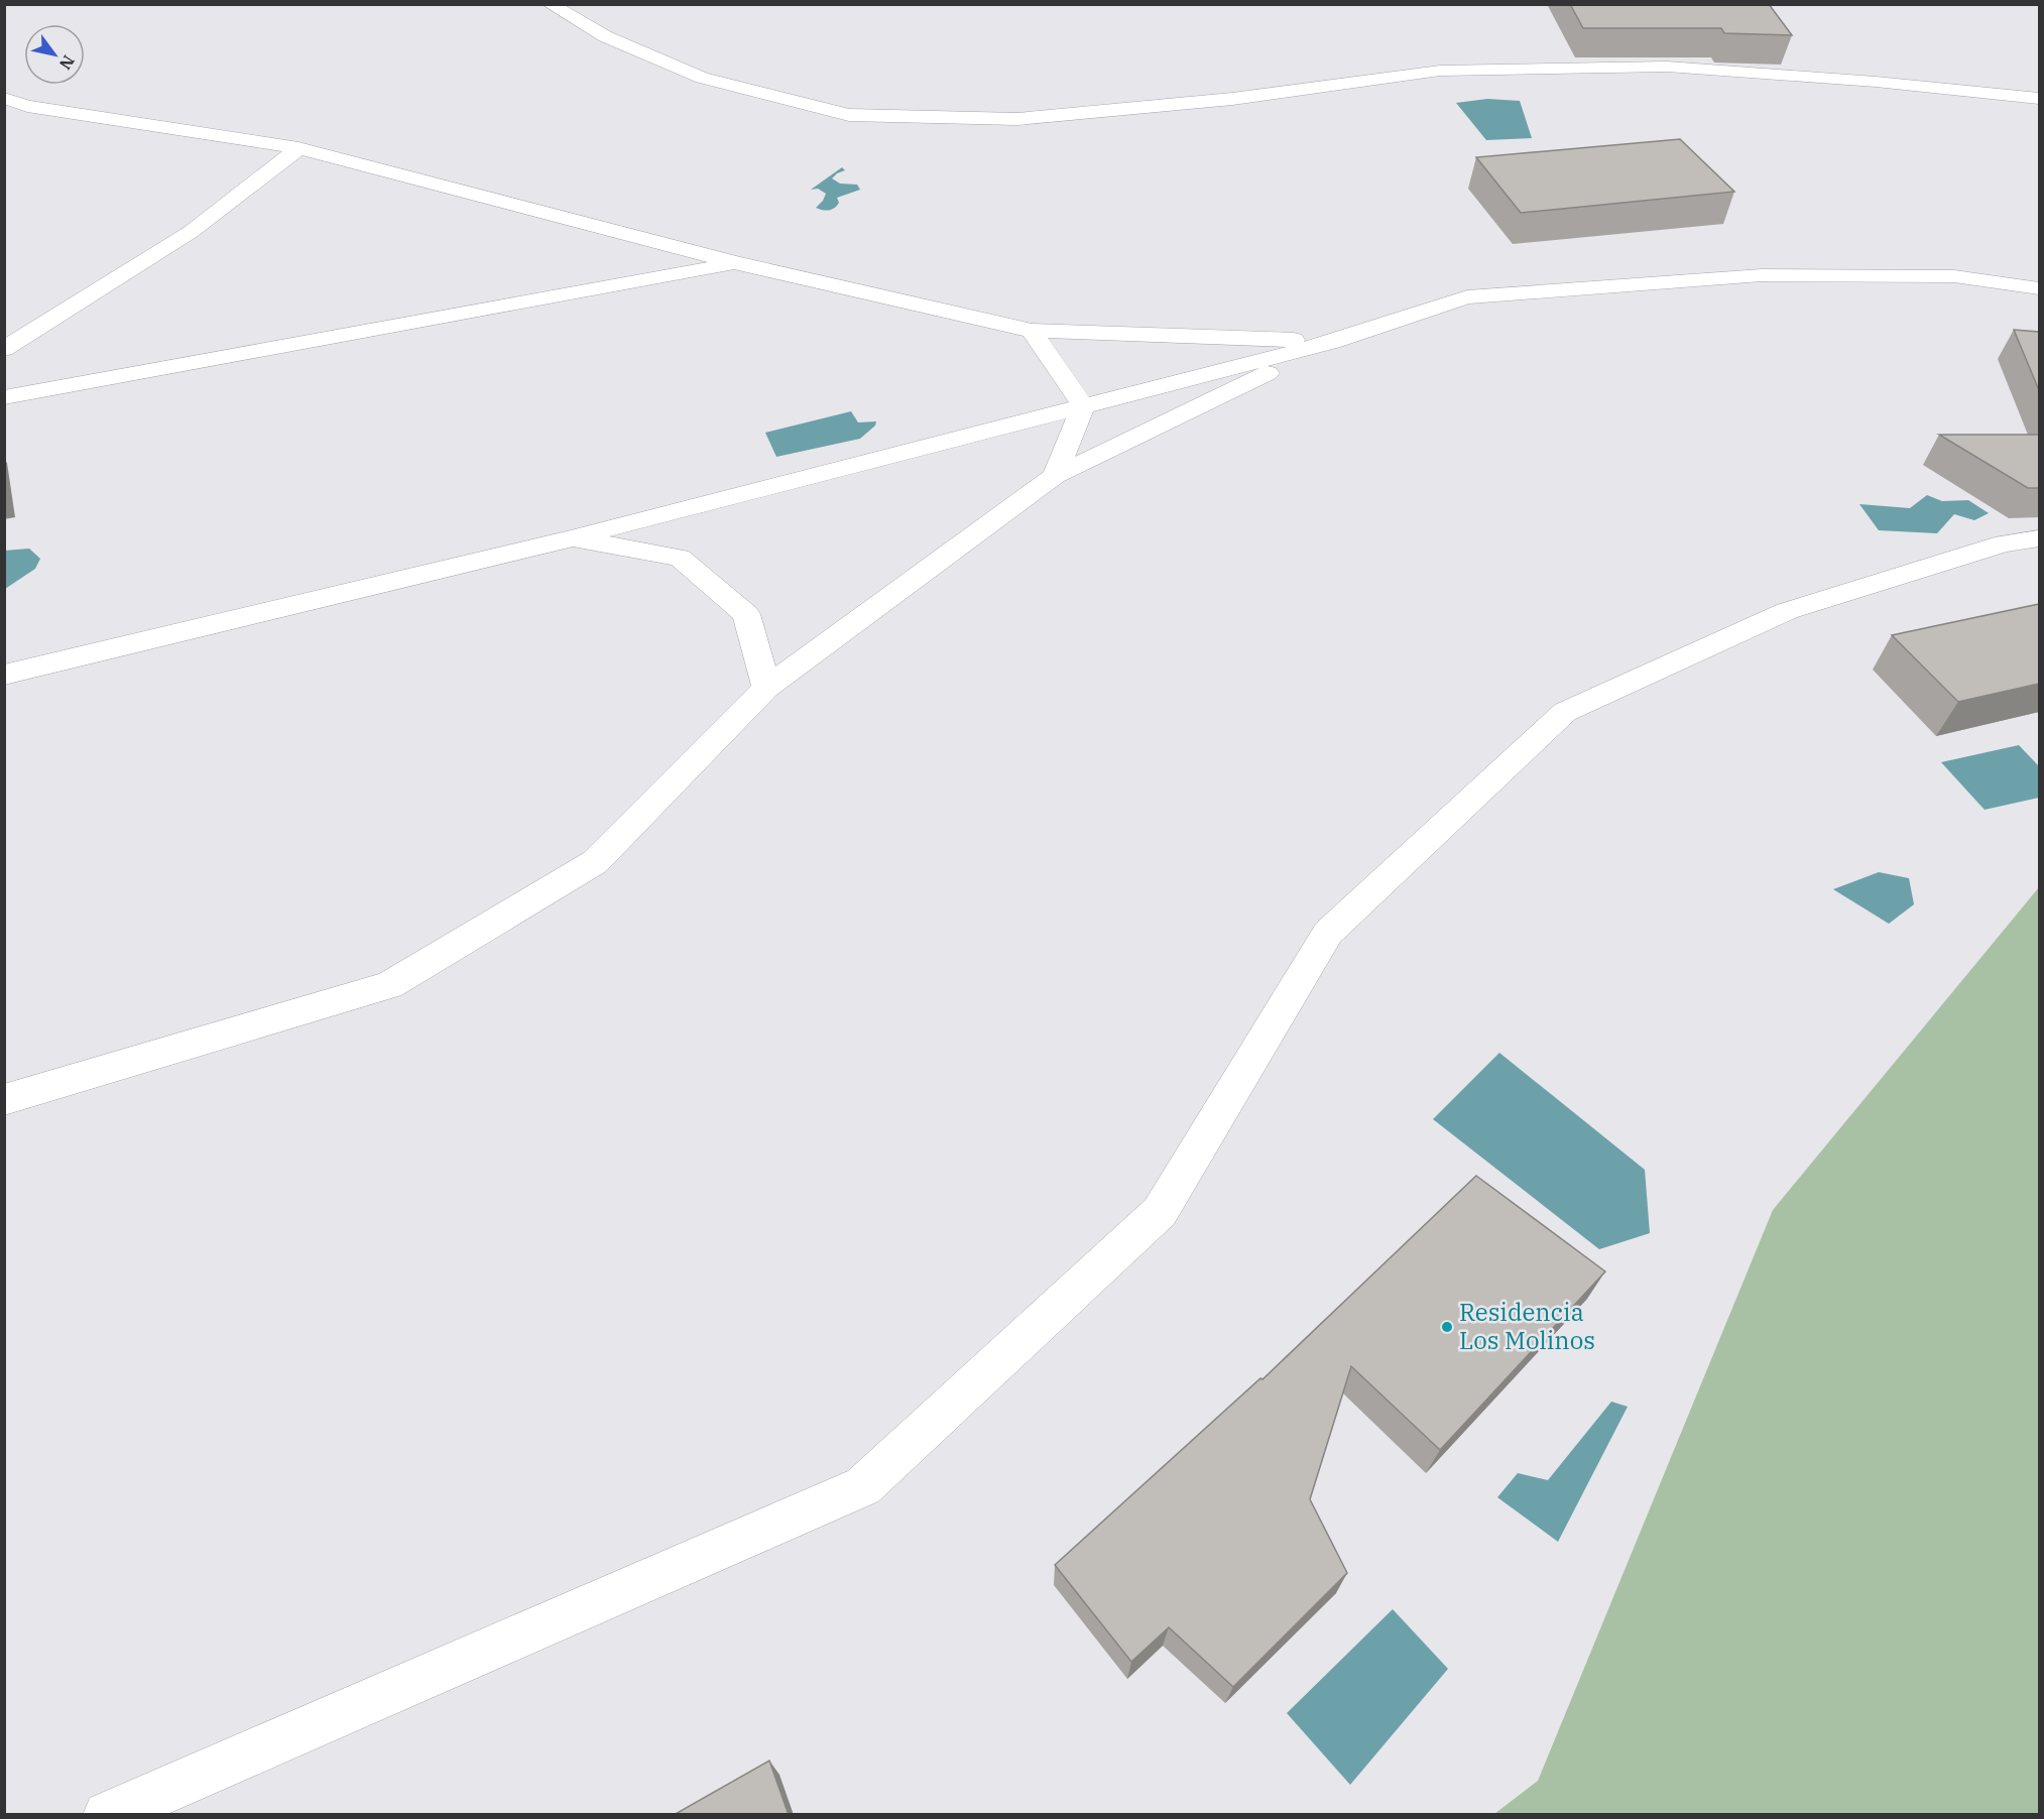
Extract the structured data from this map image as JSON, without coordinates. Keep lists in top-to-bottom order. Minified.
{"places":["Residencia Los Molinos"],"north":"bottom right"}
